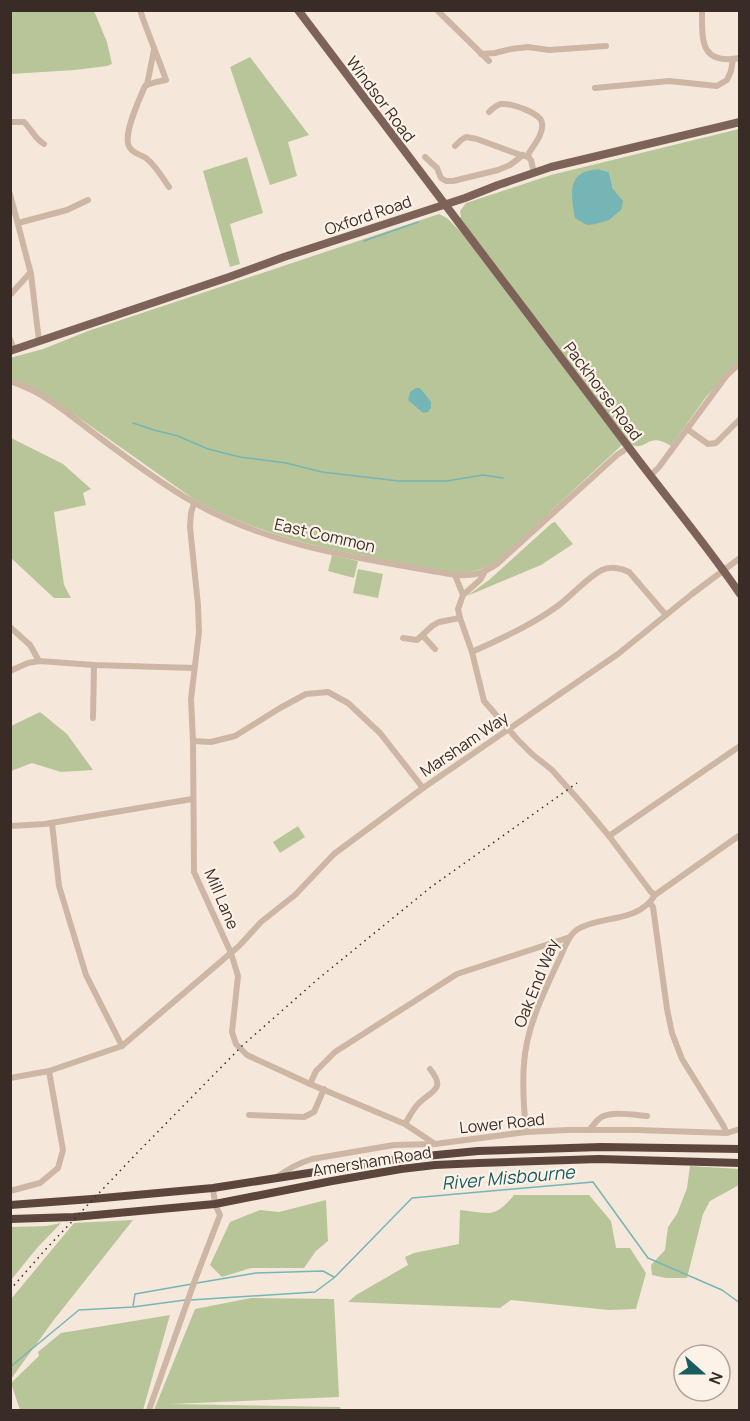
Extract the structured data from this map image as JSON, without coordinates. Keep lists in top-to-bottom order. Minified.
{"streets":{"highway":["Amersham Road"],"main road":["Windsor Road","Oxford Road","Packhorse Road"],"street":["East Common","Marsham Way","Mill Lane","Oak End Way","Lower Road"]},"crossings":[["Windsor Road","Oxford Road"],["Windsor Road","Packhorse Road"],["Oxford Road","Packhorse Road"],["Packhorse Road","Marsham Way"],["East Common","Mill Lane"],["Marsham Way","Mill Lane"],["Mill Lane","Lower Road"],["Oak End Way","Lower Road"]],"water":["River Misbourne"],"north":"right"}
